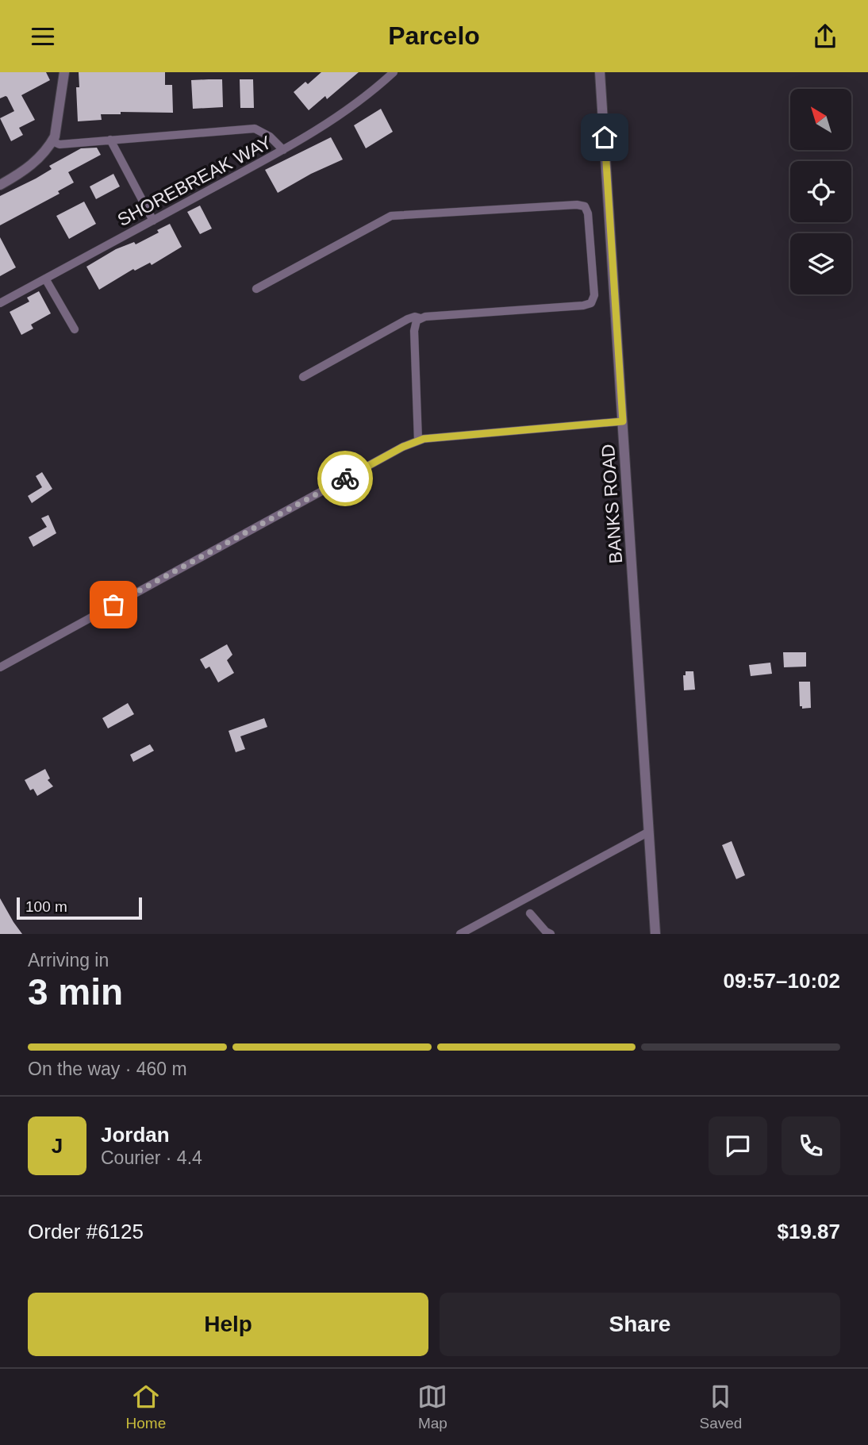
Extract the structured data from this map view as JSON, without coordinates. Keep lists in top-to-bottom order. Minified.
{"streets":{"street":["SHOREBREAK WAY","BANKS ROAD"]},"scale_bar":"100 m","north":"top left","page":{"header":"Parcelo","scale":"100 m","heading":["3 min","Arriving in","09:57–10:02"],"panel":["Jordan","Courier · 4.4","Order #6125","$19.87"],"bar":"On the way · 460 m","round":"J","buttons":["Help","Share"],"tabs":["Home","Map","Saved"]}}
